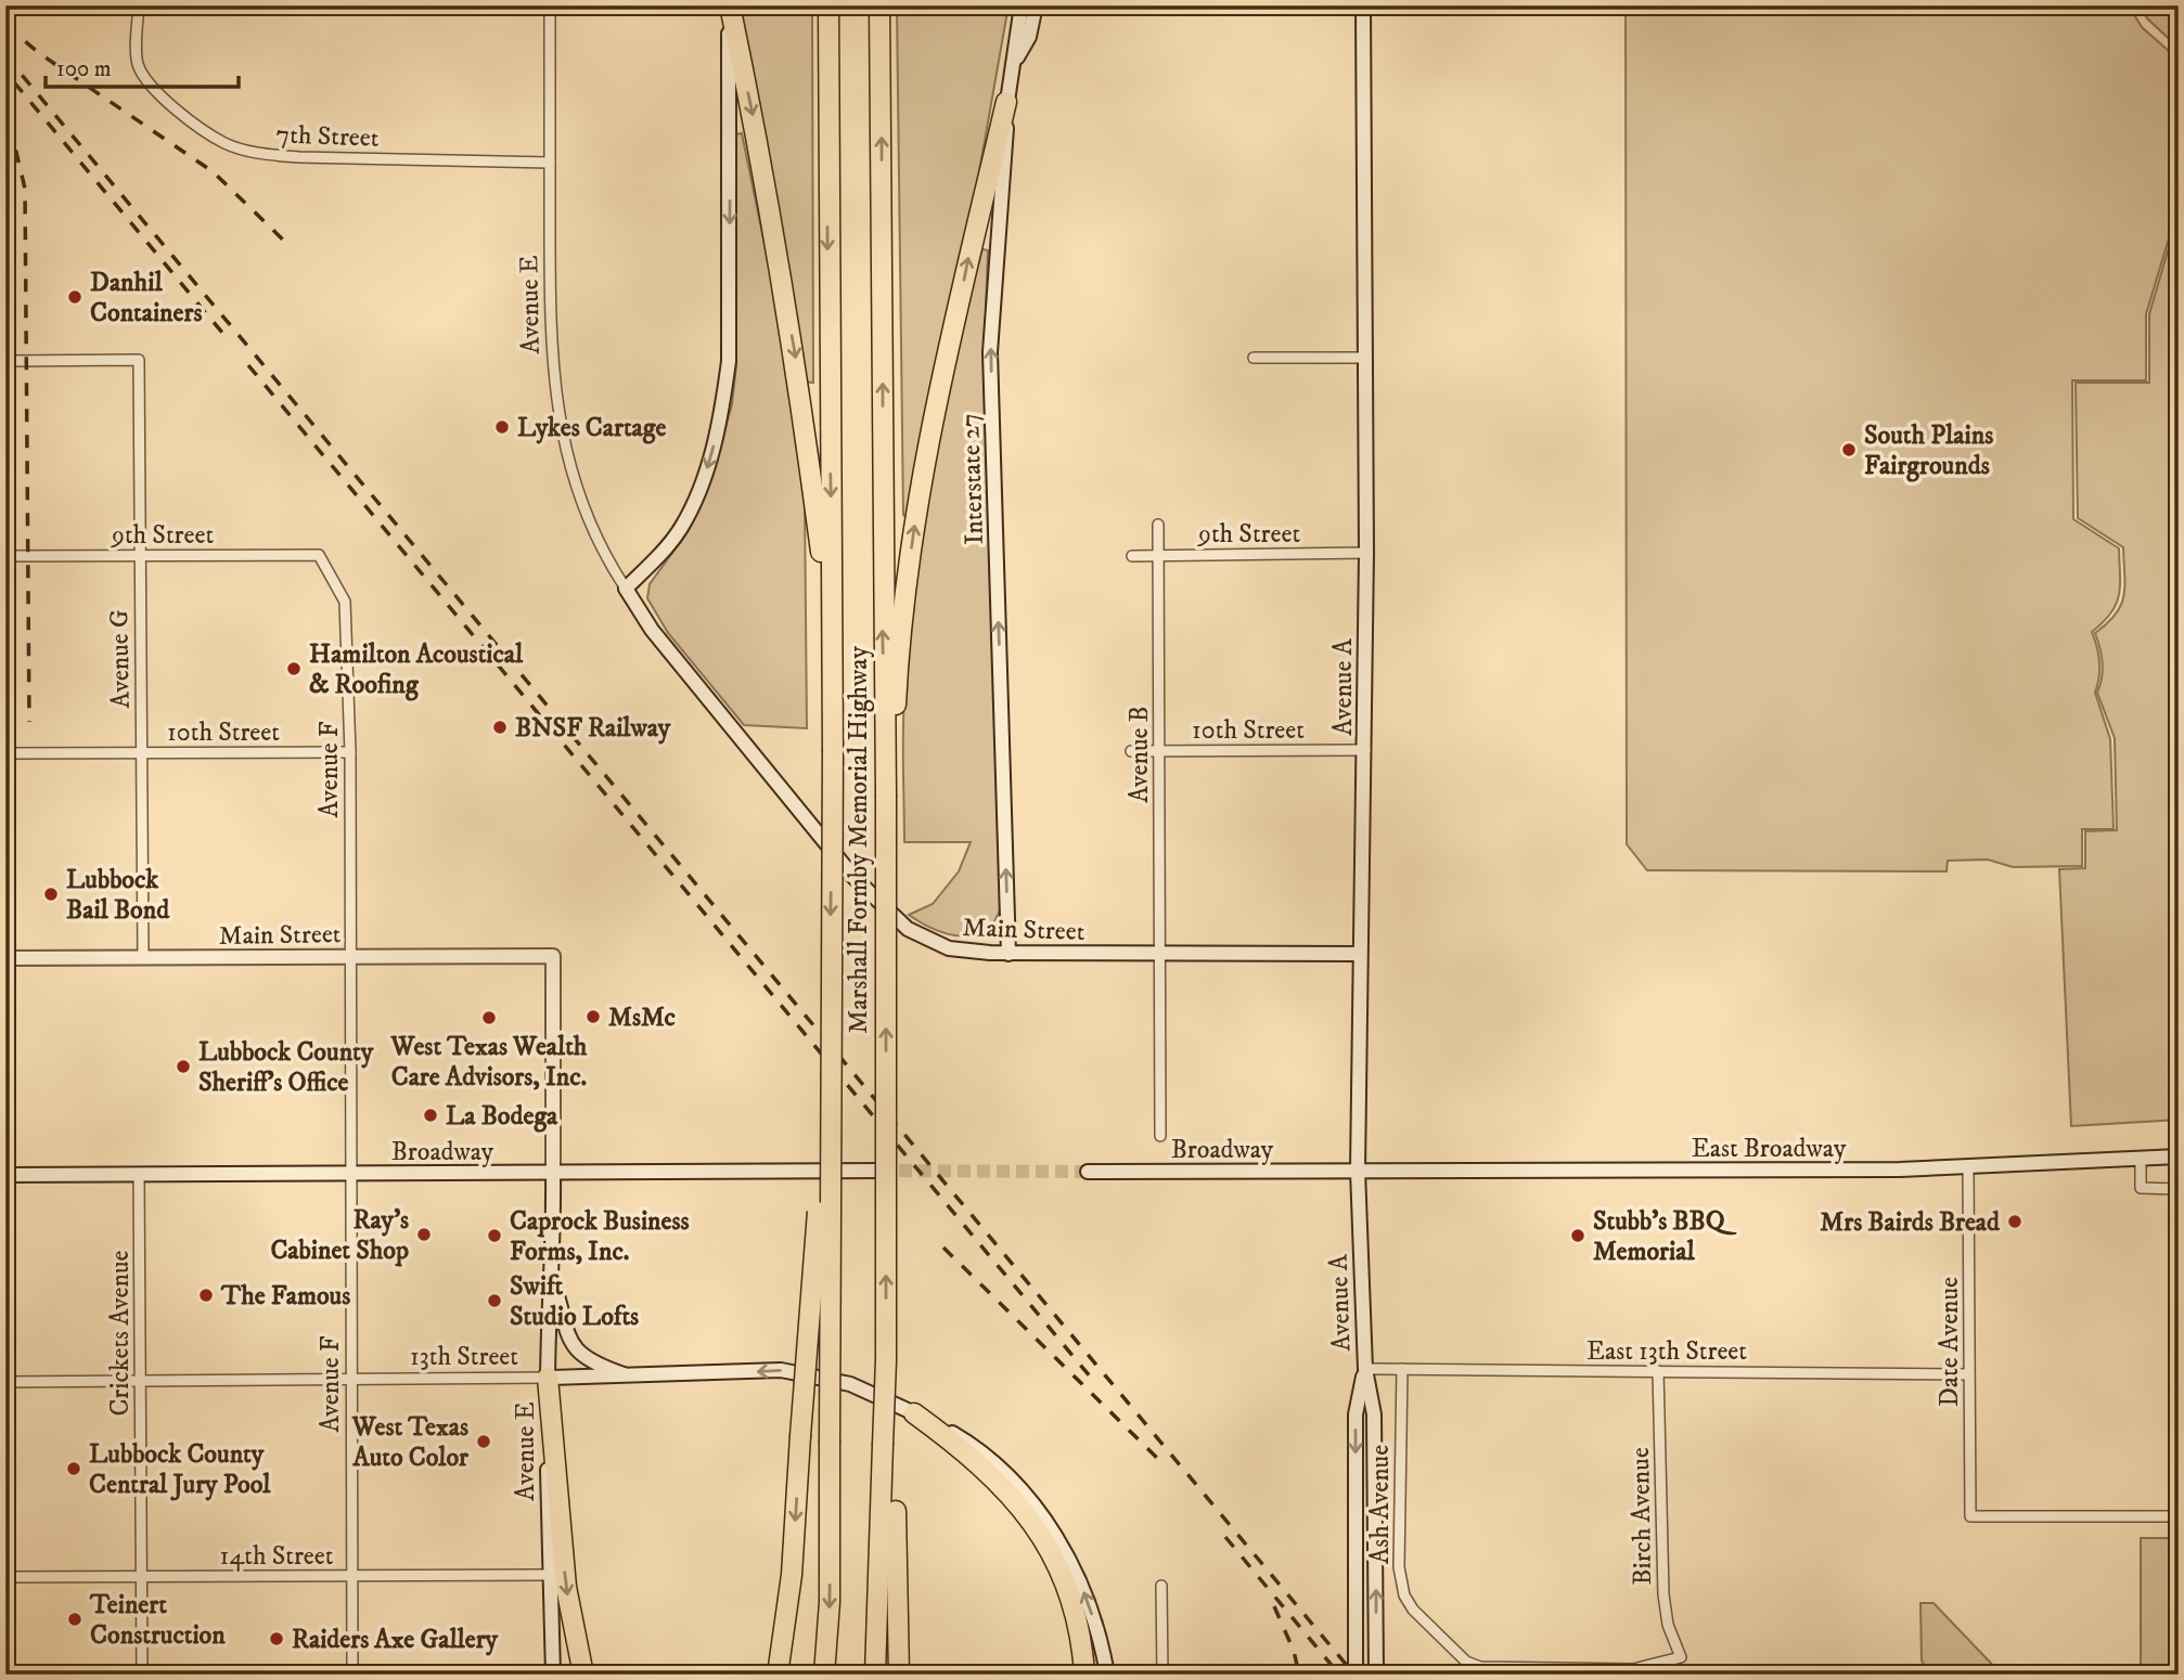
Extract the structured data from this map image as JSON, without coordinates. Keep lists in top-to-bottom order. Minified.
{"streets":{"highway":["Marshall Formby Memorial Highway"],"main road":["Avenue E","Interstate 27","Avenue A","Main Street","East Broadway","Broadway","13th Street"],"street":["7th Street","9th Street","Avenue G","10th Street","Avenue B","Avenue F","Crickets Avenue","Date Avenue","East 13th Street","Ash Avenue","Birch Avenue","14th Street"]},"crossings":[["7th Street","Avenue E"],["Avenue E","Main Street"],["Avenue E","Broadway"],["Avenue E","13th Street"],["Avenue E","14th Street"],["Interstate 27","Main Street"],["9th Street","Avenue G"],["9th Street","Avenue A"],["9th Street","Avenue B"],["9th Street","Avenue F"],["Avenue G","10th Street"],["Avenue G","Main Street"],["Avenue A","10th Street"],["Avenue A","Main Street"],["Avenue A","East Broadway"],["Avenue A","Broadway"],["Avenue A","East 13th Street"],["10th Street","Avenue B"],["10th Street","Avenue F"],["Avenue B","Main Street"],["Avenue F","Main Street"],["Avenue F","Broadway"],["Avenue F","13th Street"],["Avenue F","14th Street"],["East Broadway","Broadway"],["East Broadway","Date Avenue"],["Broadway","Crickets Avenue"],["Crickets Avenue","13th Street"],["Crickets Avenue","14th Street"],["Date Avenue","East 13th Street"],["East 13th Street","Ash Avenue"],["East 13th Street","Birch Avenue"],["Ash Avenue","Birch Avenue"]],"one_way":["Interstate 27"],"places":["Danhil Containers","Lykes Cartage","South Plains Fairgrounds","Hamilton Acoustical & Roofing","BNSF Railway","Lubbock Bail Bond","MsMc","West Texas Wealth Care Advisors, Inc.","Lubbock County Sheriff's Office","La Bodega","Mrs Bairds Bread","Ray's Cabinet Shop","Caprock Business Forms, Inc.","Stubb's BBQ Memorial","The Famous","Swift Studio Lofts","West Texas Auto Color","Lubbock County Central Jury Pool","Teinert Construction","Raiders Axe Gallery"],"scale_bar":"100 m"}
